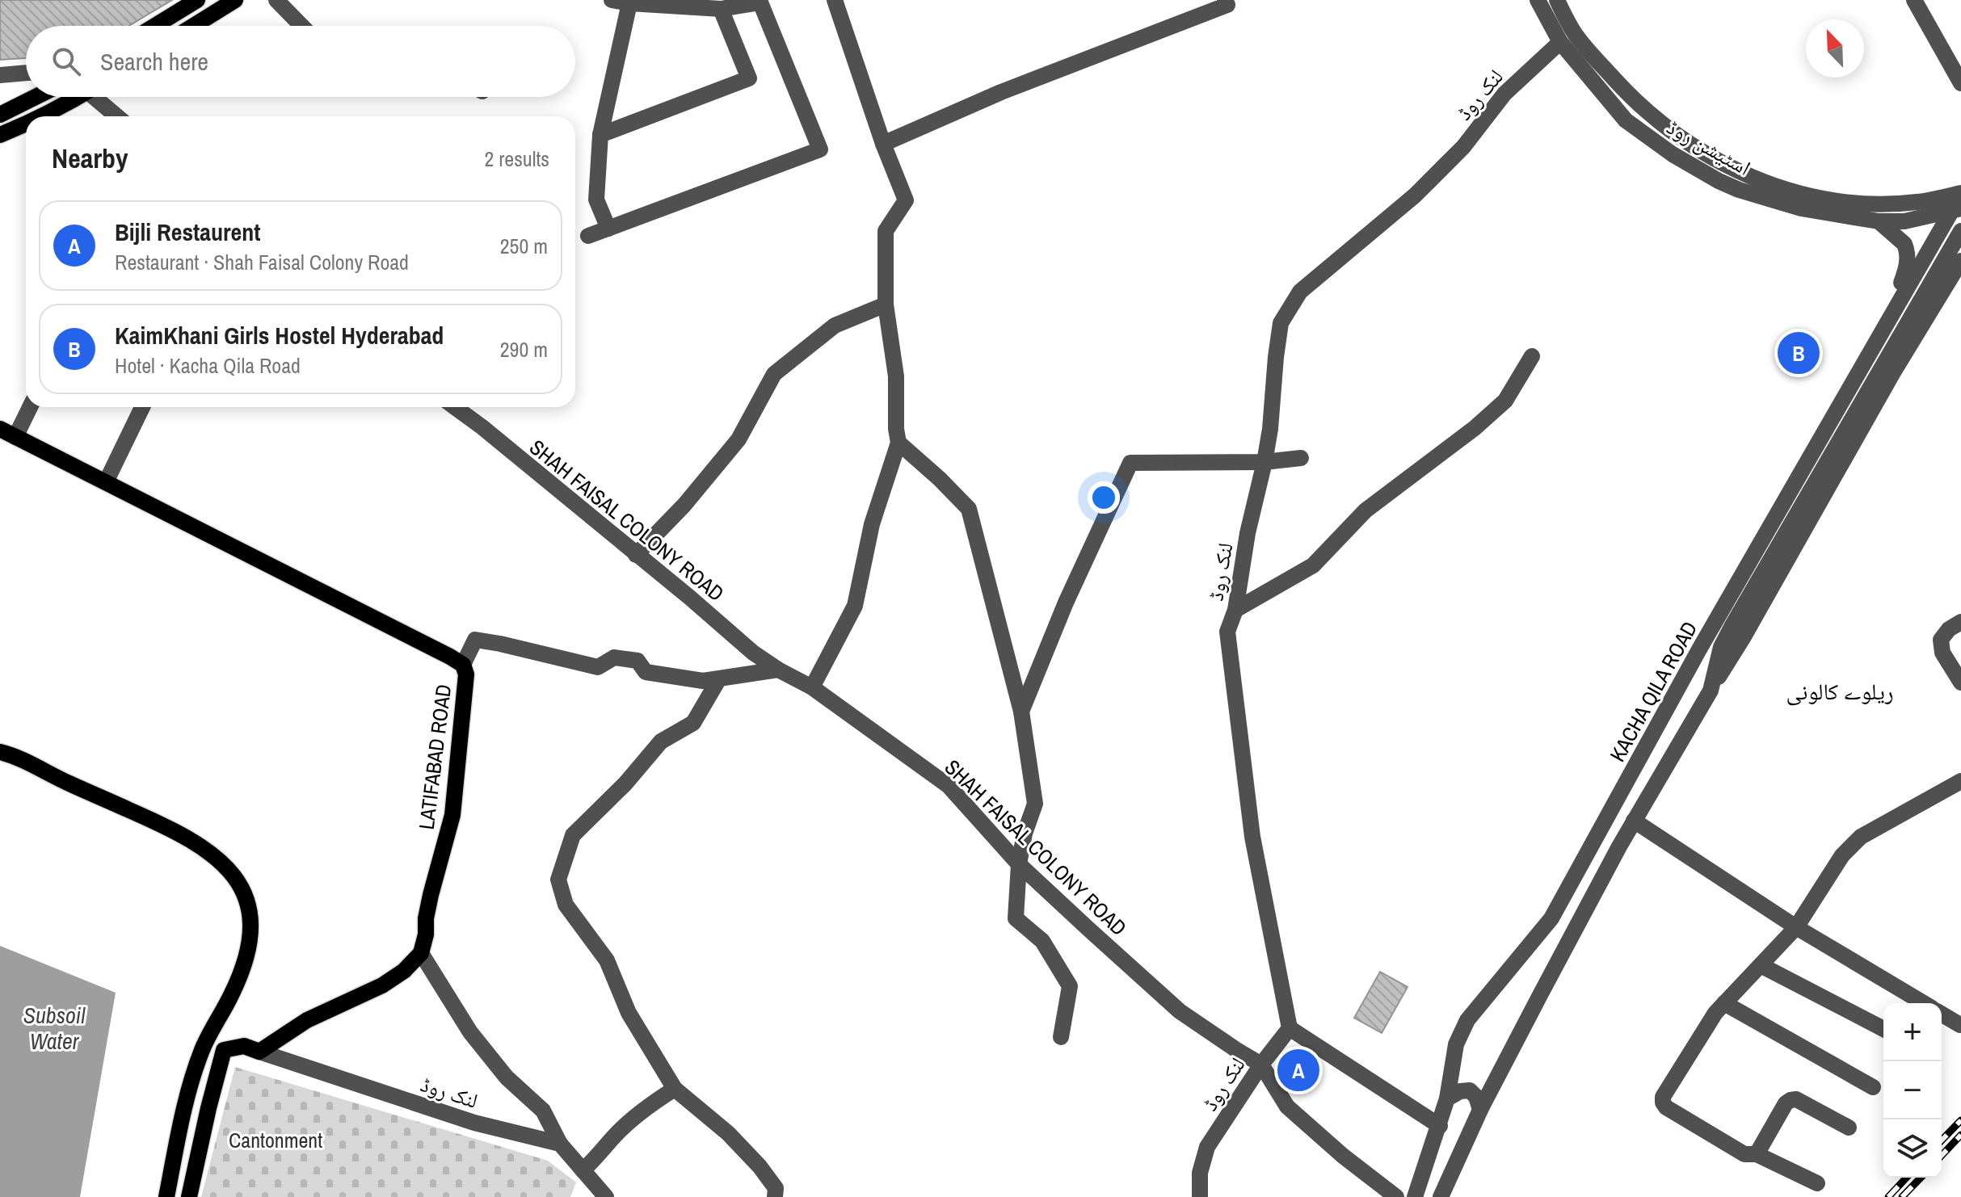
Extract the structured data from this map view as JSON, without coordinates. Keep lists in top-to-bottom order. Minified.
{"streets":{"main road":["LATIFABAD ROAD"],"street":["لنک روڈ","اسٹیشن روڈ","SHAH FAISAL COLONY ROAD","KACHA QILA ROAD"]},"crossings":[["لنک روڈ","اسٹیشن روڈ"],["لنک روڈ","SHAH FAISAL COLONY ROAD"],["اسٹیشن روڈ","KACHA QILA ROAD"]],"districts":["ریلوے کالونی"],"water":["Subsoil Water"],"parks":["Cantonment"],"north":"top left","page":{"search":"Search here","heading":["Nearby","2 results"],"list":[{"mark":"A","name":"Bijli Restaurent","note":"Restaurant · Shah Faisal Colony Road","value":"250 m"},{"mark":"B","name":"KaimKhani Girls Hostel Hyderabad","note":"Hotel · Kacha Qila Road","value":"290 m"}],"pins":["B","A"],"map_buttons":["+","−"]}}
